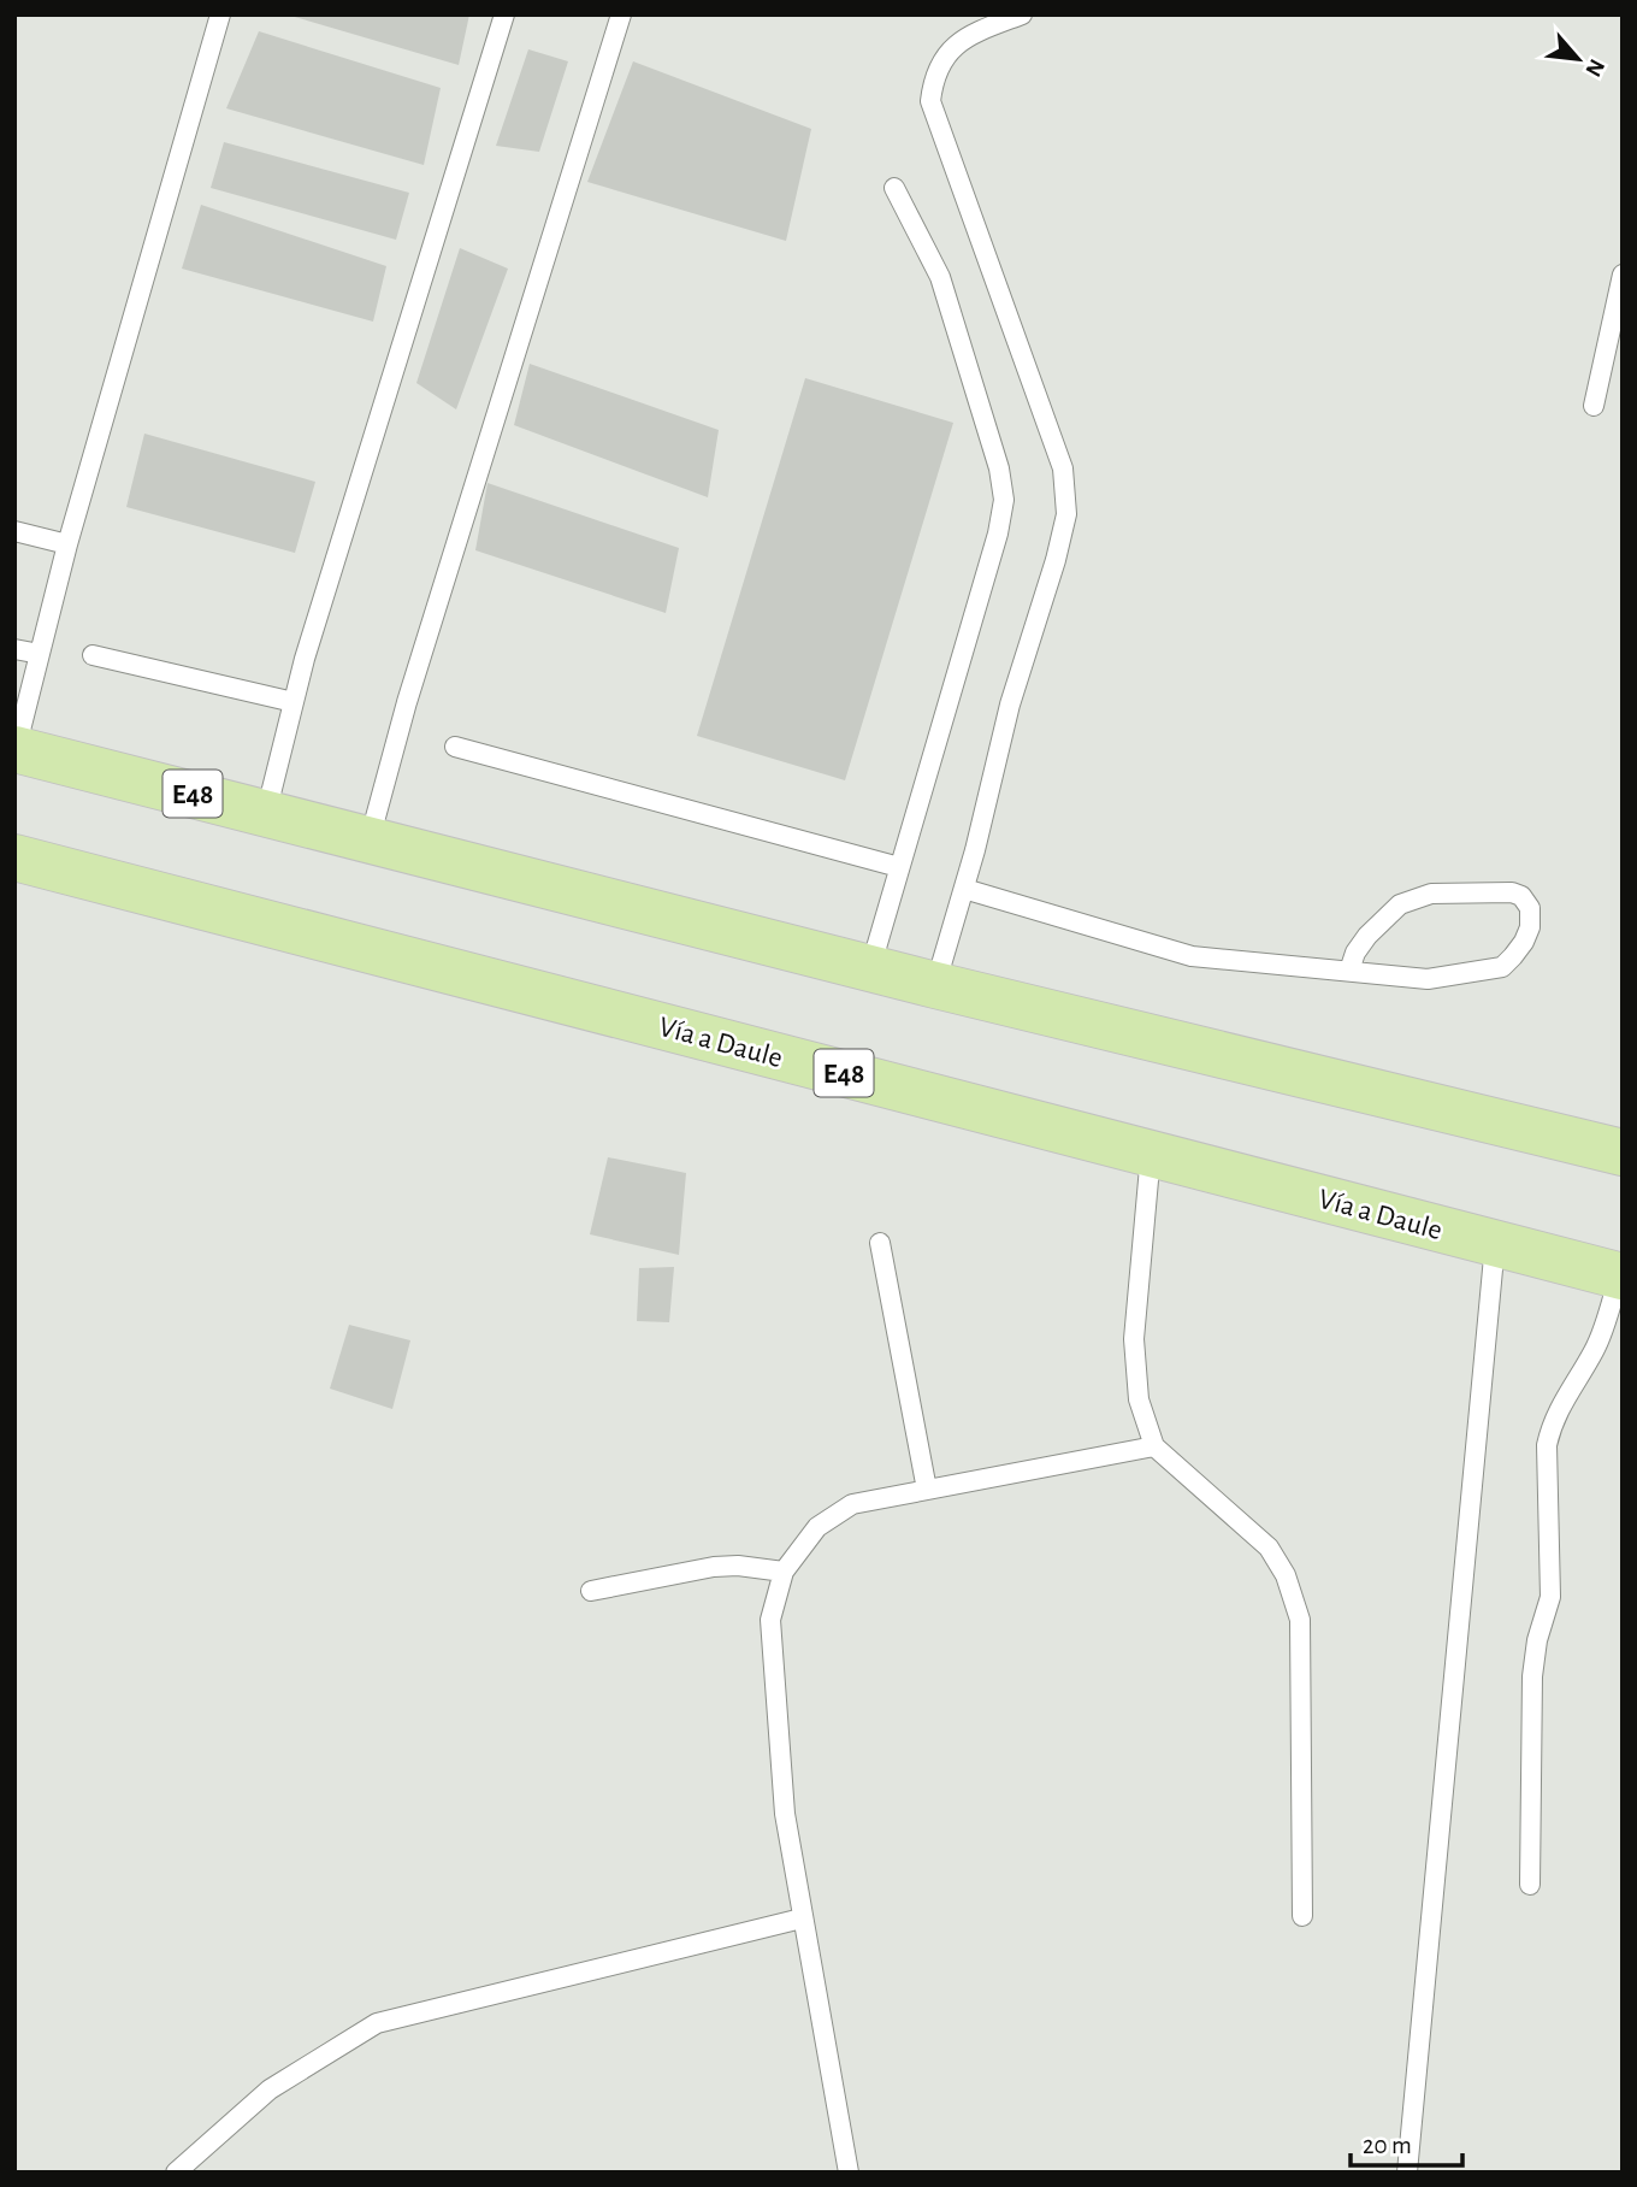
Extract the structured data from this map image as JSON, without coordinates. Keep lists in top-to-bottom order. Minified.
{"streets":{"highway":["E48","Vía a Daule"]},"scale_bar":"20 m","north":"bottom right"}
